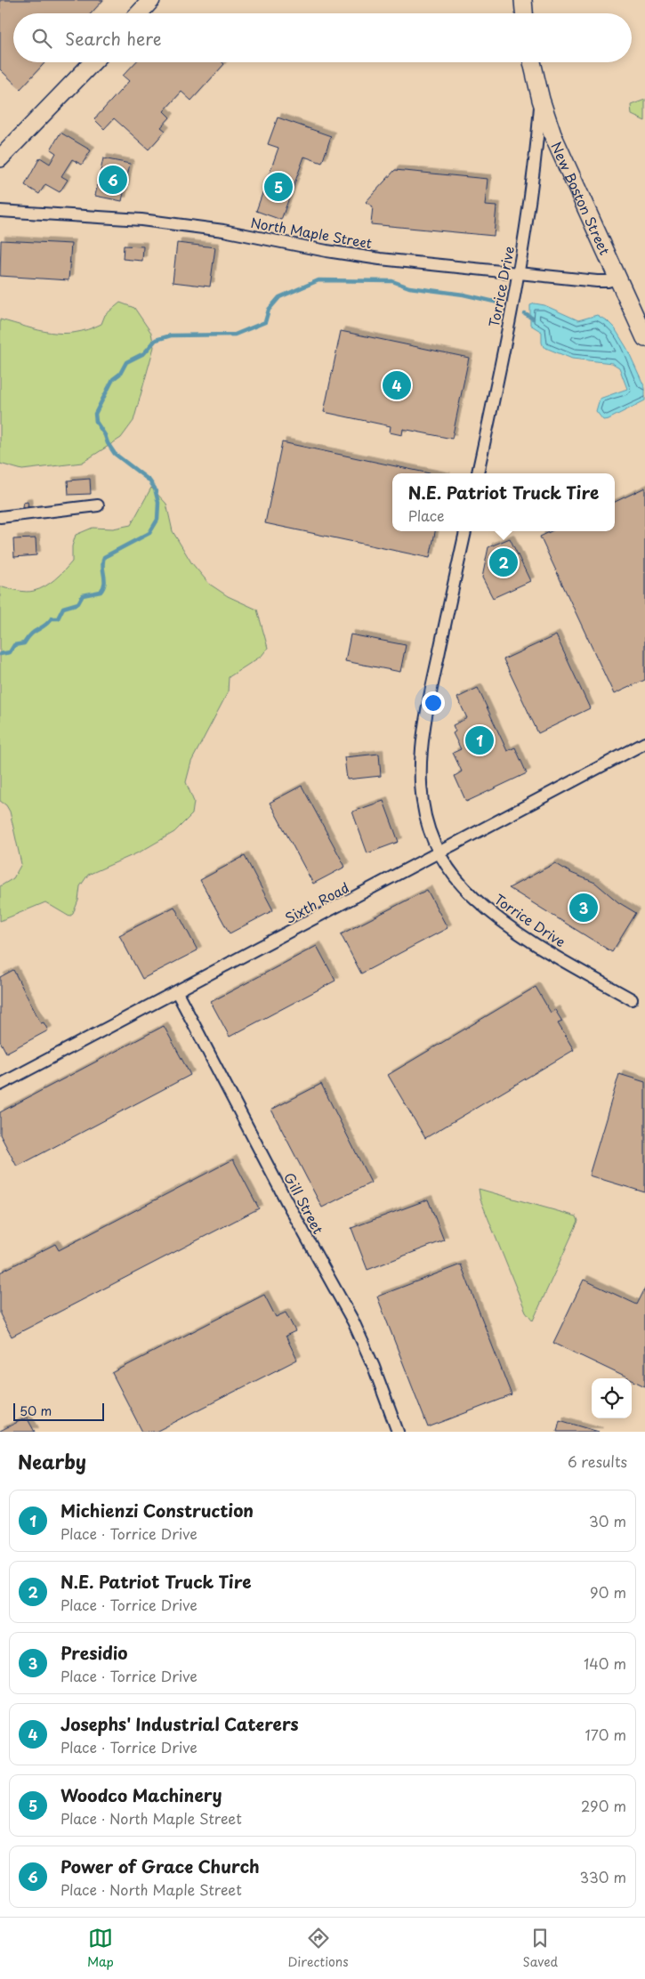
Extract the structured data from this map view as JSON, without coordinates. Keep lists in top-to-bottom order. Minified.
{"streets":{"main road":["New Boston Street"],"street":["North Maple Street","Torrice Drive","Sixth Road","Gill Street"]},"crossings":[["New Boston Street","North Maple Street"],["New Boston Street","Torrice Drive"],["North Maple Street","Torrice Drive"],["Torrice Drive","Sixth Road"],["Sixth Road","Gill Street"]],"scale_bar":"50 m","page":{"search":"Search here","pins":["6","5","4","2","1","3"],"popup":["N.E. Patriot Truck Tire","Place"],"scale":"50 m","heading":["Nearby","6 results"],"list":[{"mark":"1","name":"Michienzi Construction","note":"Place · Torrice Drive","value":"30 m"},{"mark":"2","name":"N.E. Patriot Truck Tire","note":"Place · Torrice Drive","value":"90 m"},{"mark":"3","name":"Presidio","note":"Place · Torrice Drive","value":"140 m"},{"mark":"4","name":"Josephs' Industrial Caterers","note":"Place · Torrice Drive","value":"170 m"},{"mark":"5","name":"Woodco Machinery","note":"Place · North Maple Street","value":"290 m"},{"mark":"6","name":"Power of Grace Church","note":"Place · North Maple Street","value":"330 m"}],"nav":["Map","Directions","Saved"]}}
